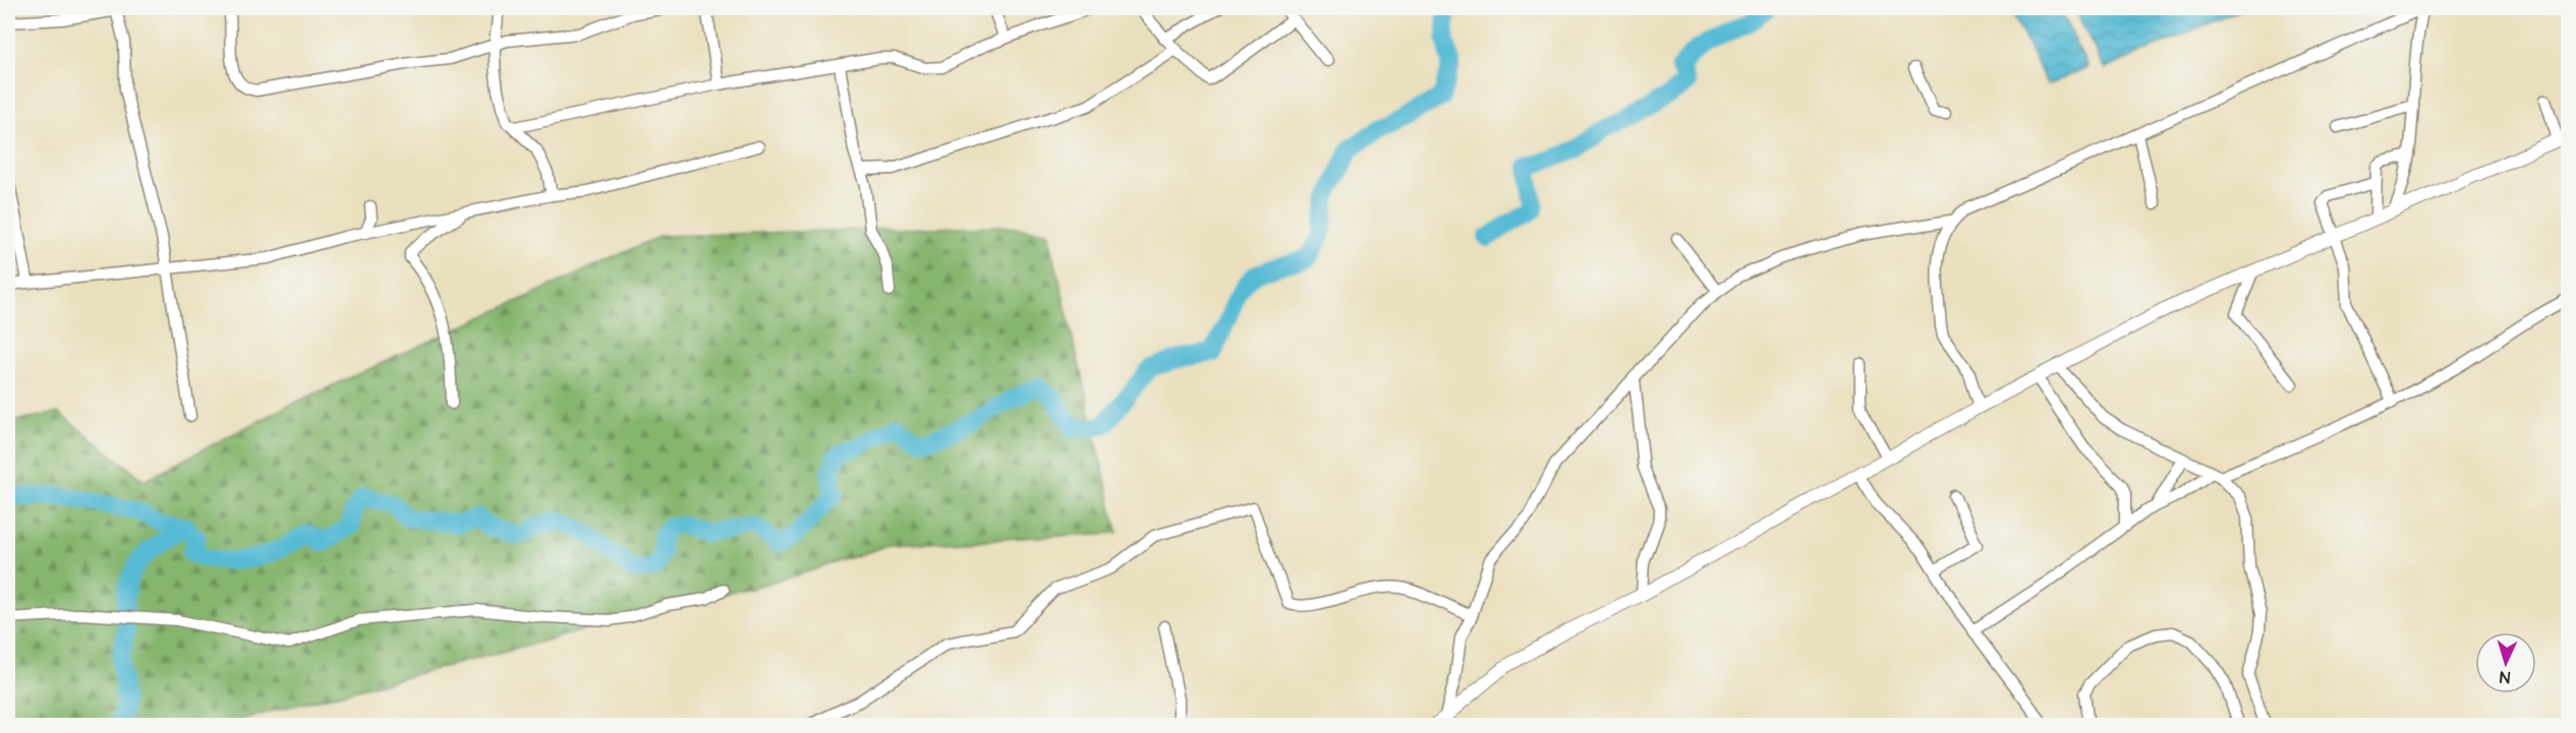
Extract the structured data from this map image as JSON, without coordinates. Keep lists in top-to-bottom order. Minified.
{"north":"bottom"}
